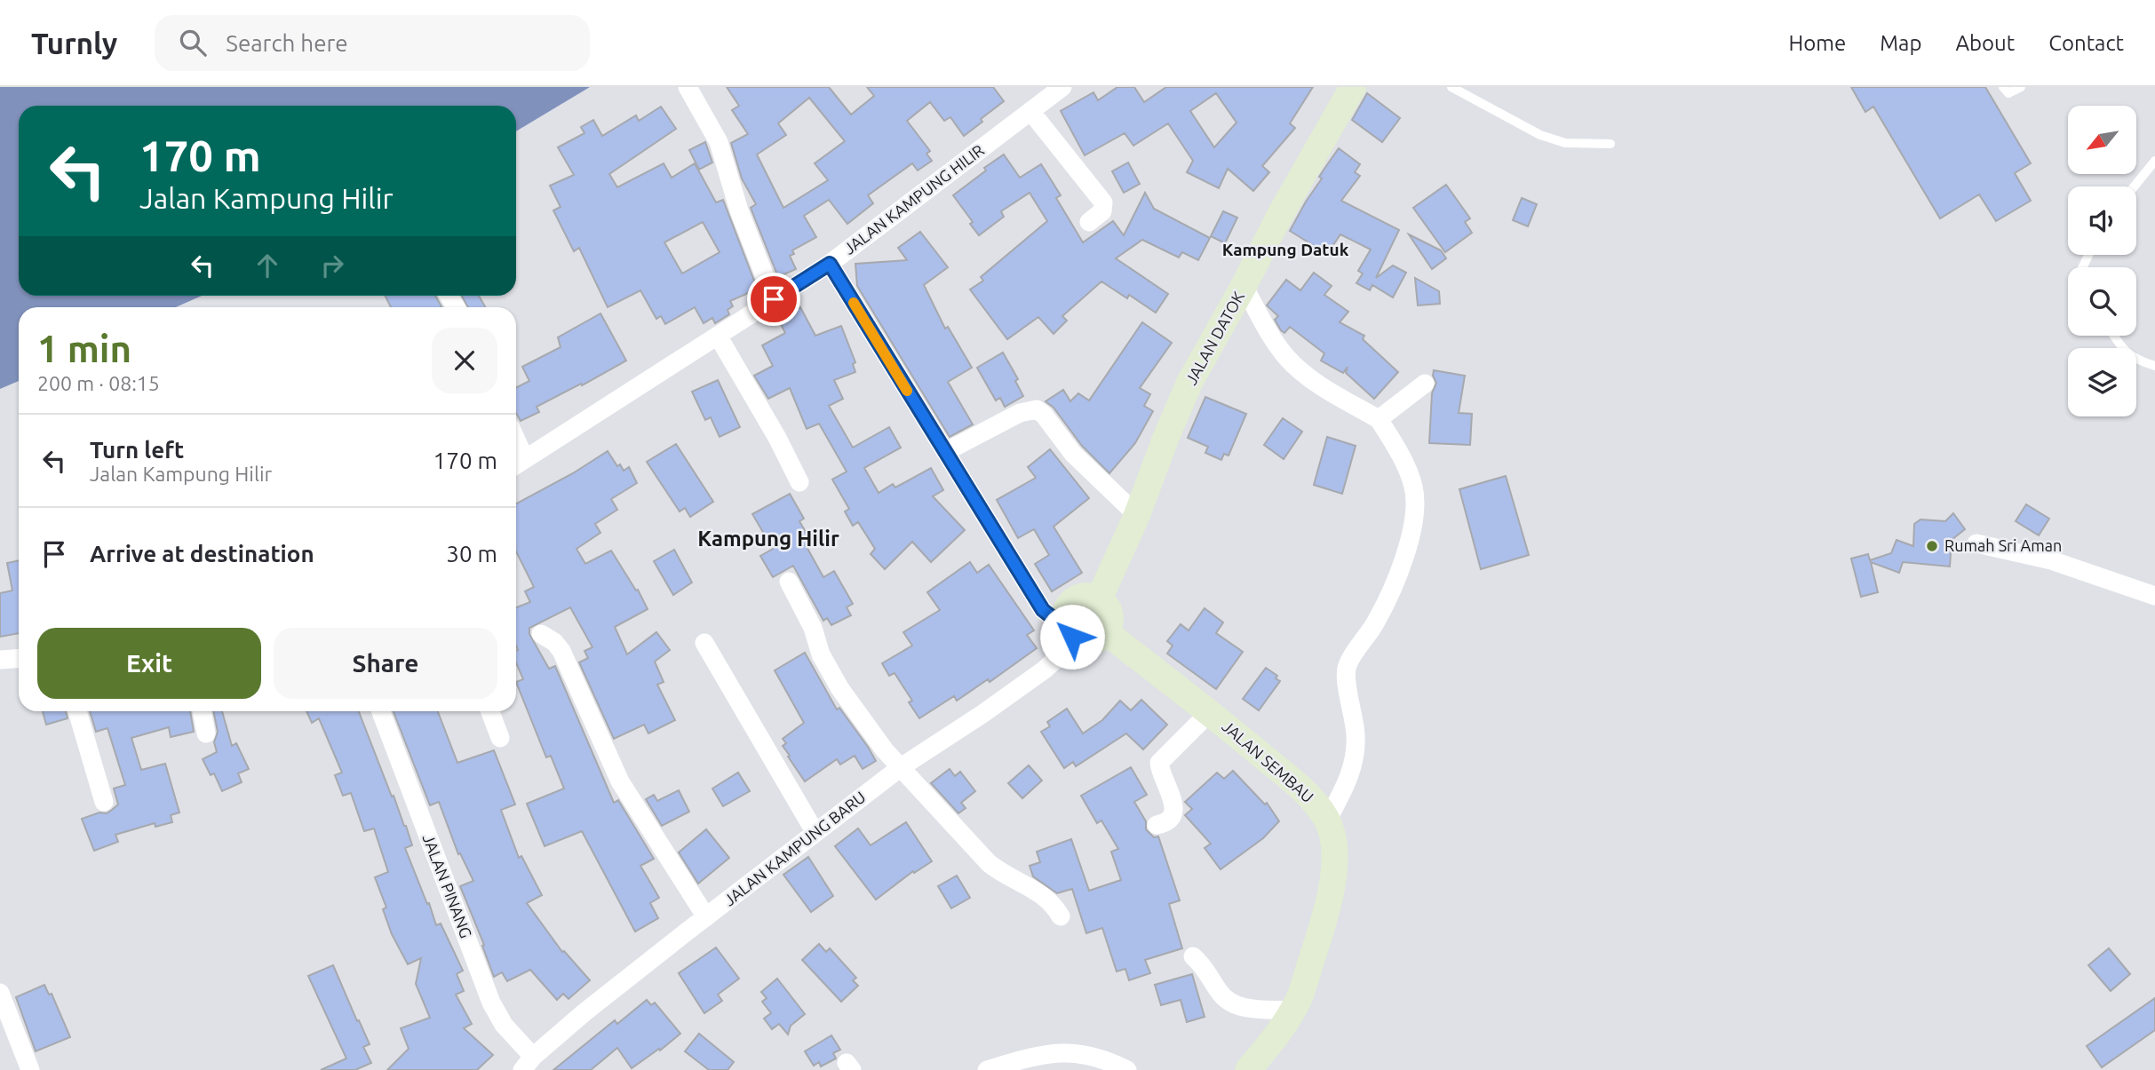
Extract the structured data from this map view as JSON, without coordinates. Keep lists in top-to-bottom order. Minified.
{"streets":{"main road":["JALAN DATOK","JALAN SEMBAU"],"street":["JALAN KAMPUNG HILIR","JALAN KAMPUNG BARU","JALAN PINANG"]},"crossings":[["JALAN DATOK","JALAN SEMBAU"],["JALAN DATOK","JALAN KAMPUNG BARU"],["JALAN SEMBAU","JALAN KAMPUNG BARU"],["JALAN KAMPUNG BARU","JALAN PINANG"]],"districts":["Kampung Datuk","Kampung Hilir"],"places":["Rumah Sri Aman"],"north":"bottom left","page":{"header":"Turnly","search":"Search here","nav":["Home","Map","About","Contact"],"turn":["170 m","Jalan Kampung Hilir"],"heading":["1 min","200 m · 08:15"],"list":[{"name":"Turn left","note":"Jalan Kampung Hilir","value":"170 m"},{"name":"Arrive at destination","value":"30 m"}],"buttons":["Exit","Share"]}}
